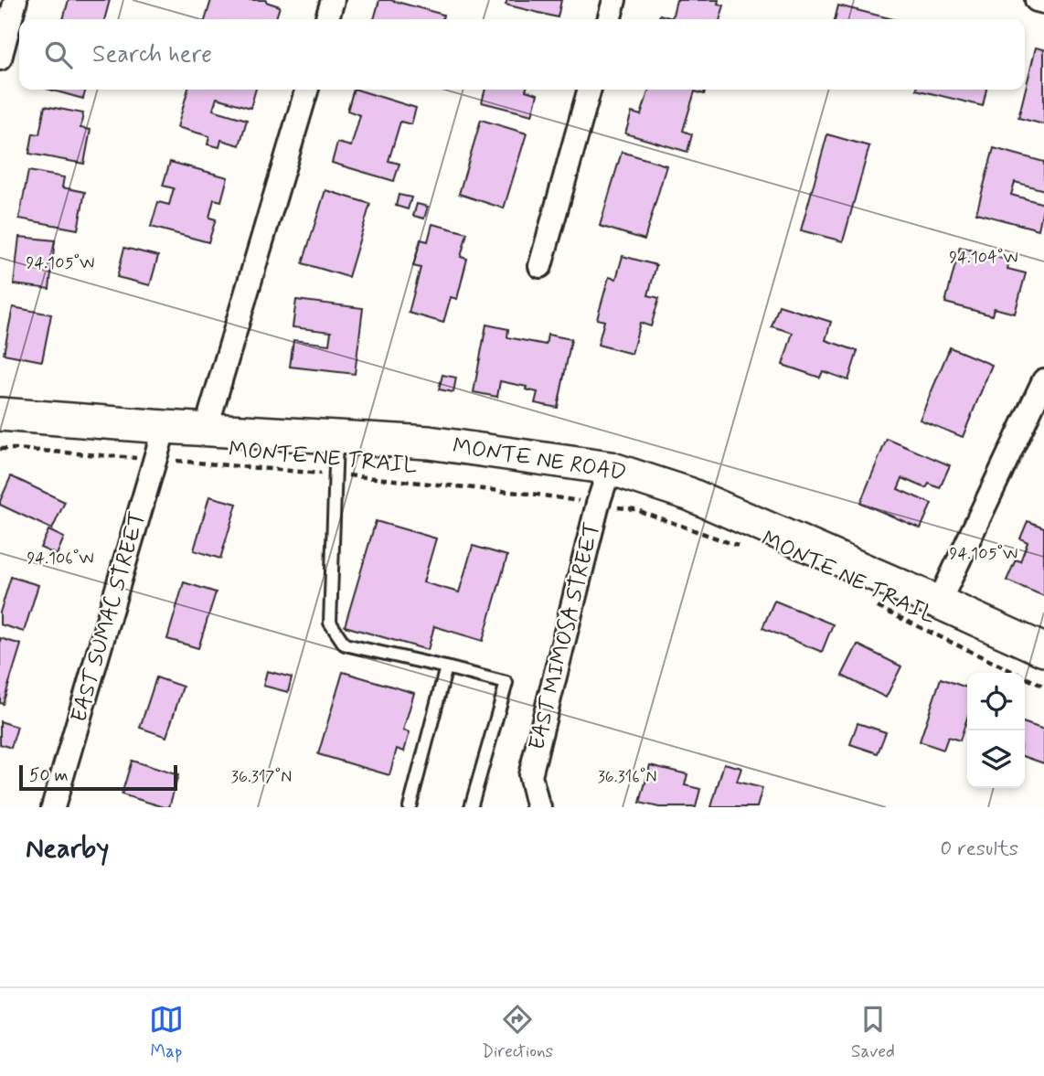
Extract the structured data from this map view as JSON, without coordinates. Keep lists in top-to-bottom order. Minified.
{"streets":{"street":["MONTE NE ROAD","EAST SUMAC STREET","EAST MIMOSA STREET"],"path":["MONTE NE TRAIL"]},"crossings":[["MONTE NE ROAD","EAST SUMAC STREET"],["MONTE NE ROAD","EAST MIMOSA STREET"]],"scale_bar":"50 m","page":{"search":"Search here","scale":"50 m","heading":["Nearby","0 results"],"nav":["Map","Directions","Saved"]},"coordinates":["94.104°W","94.105°W","94.106°W","36.317°N","36.316°N"]}
